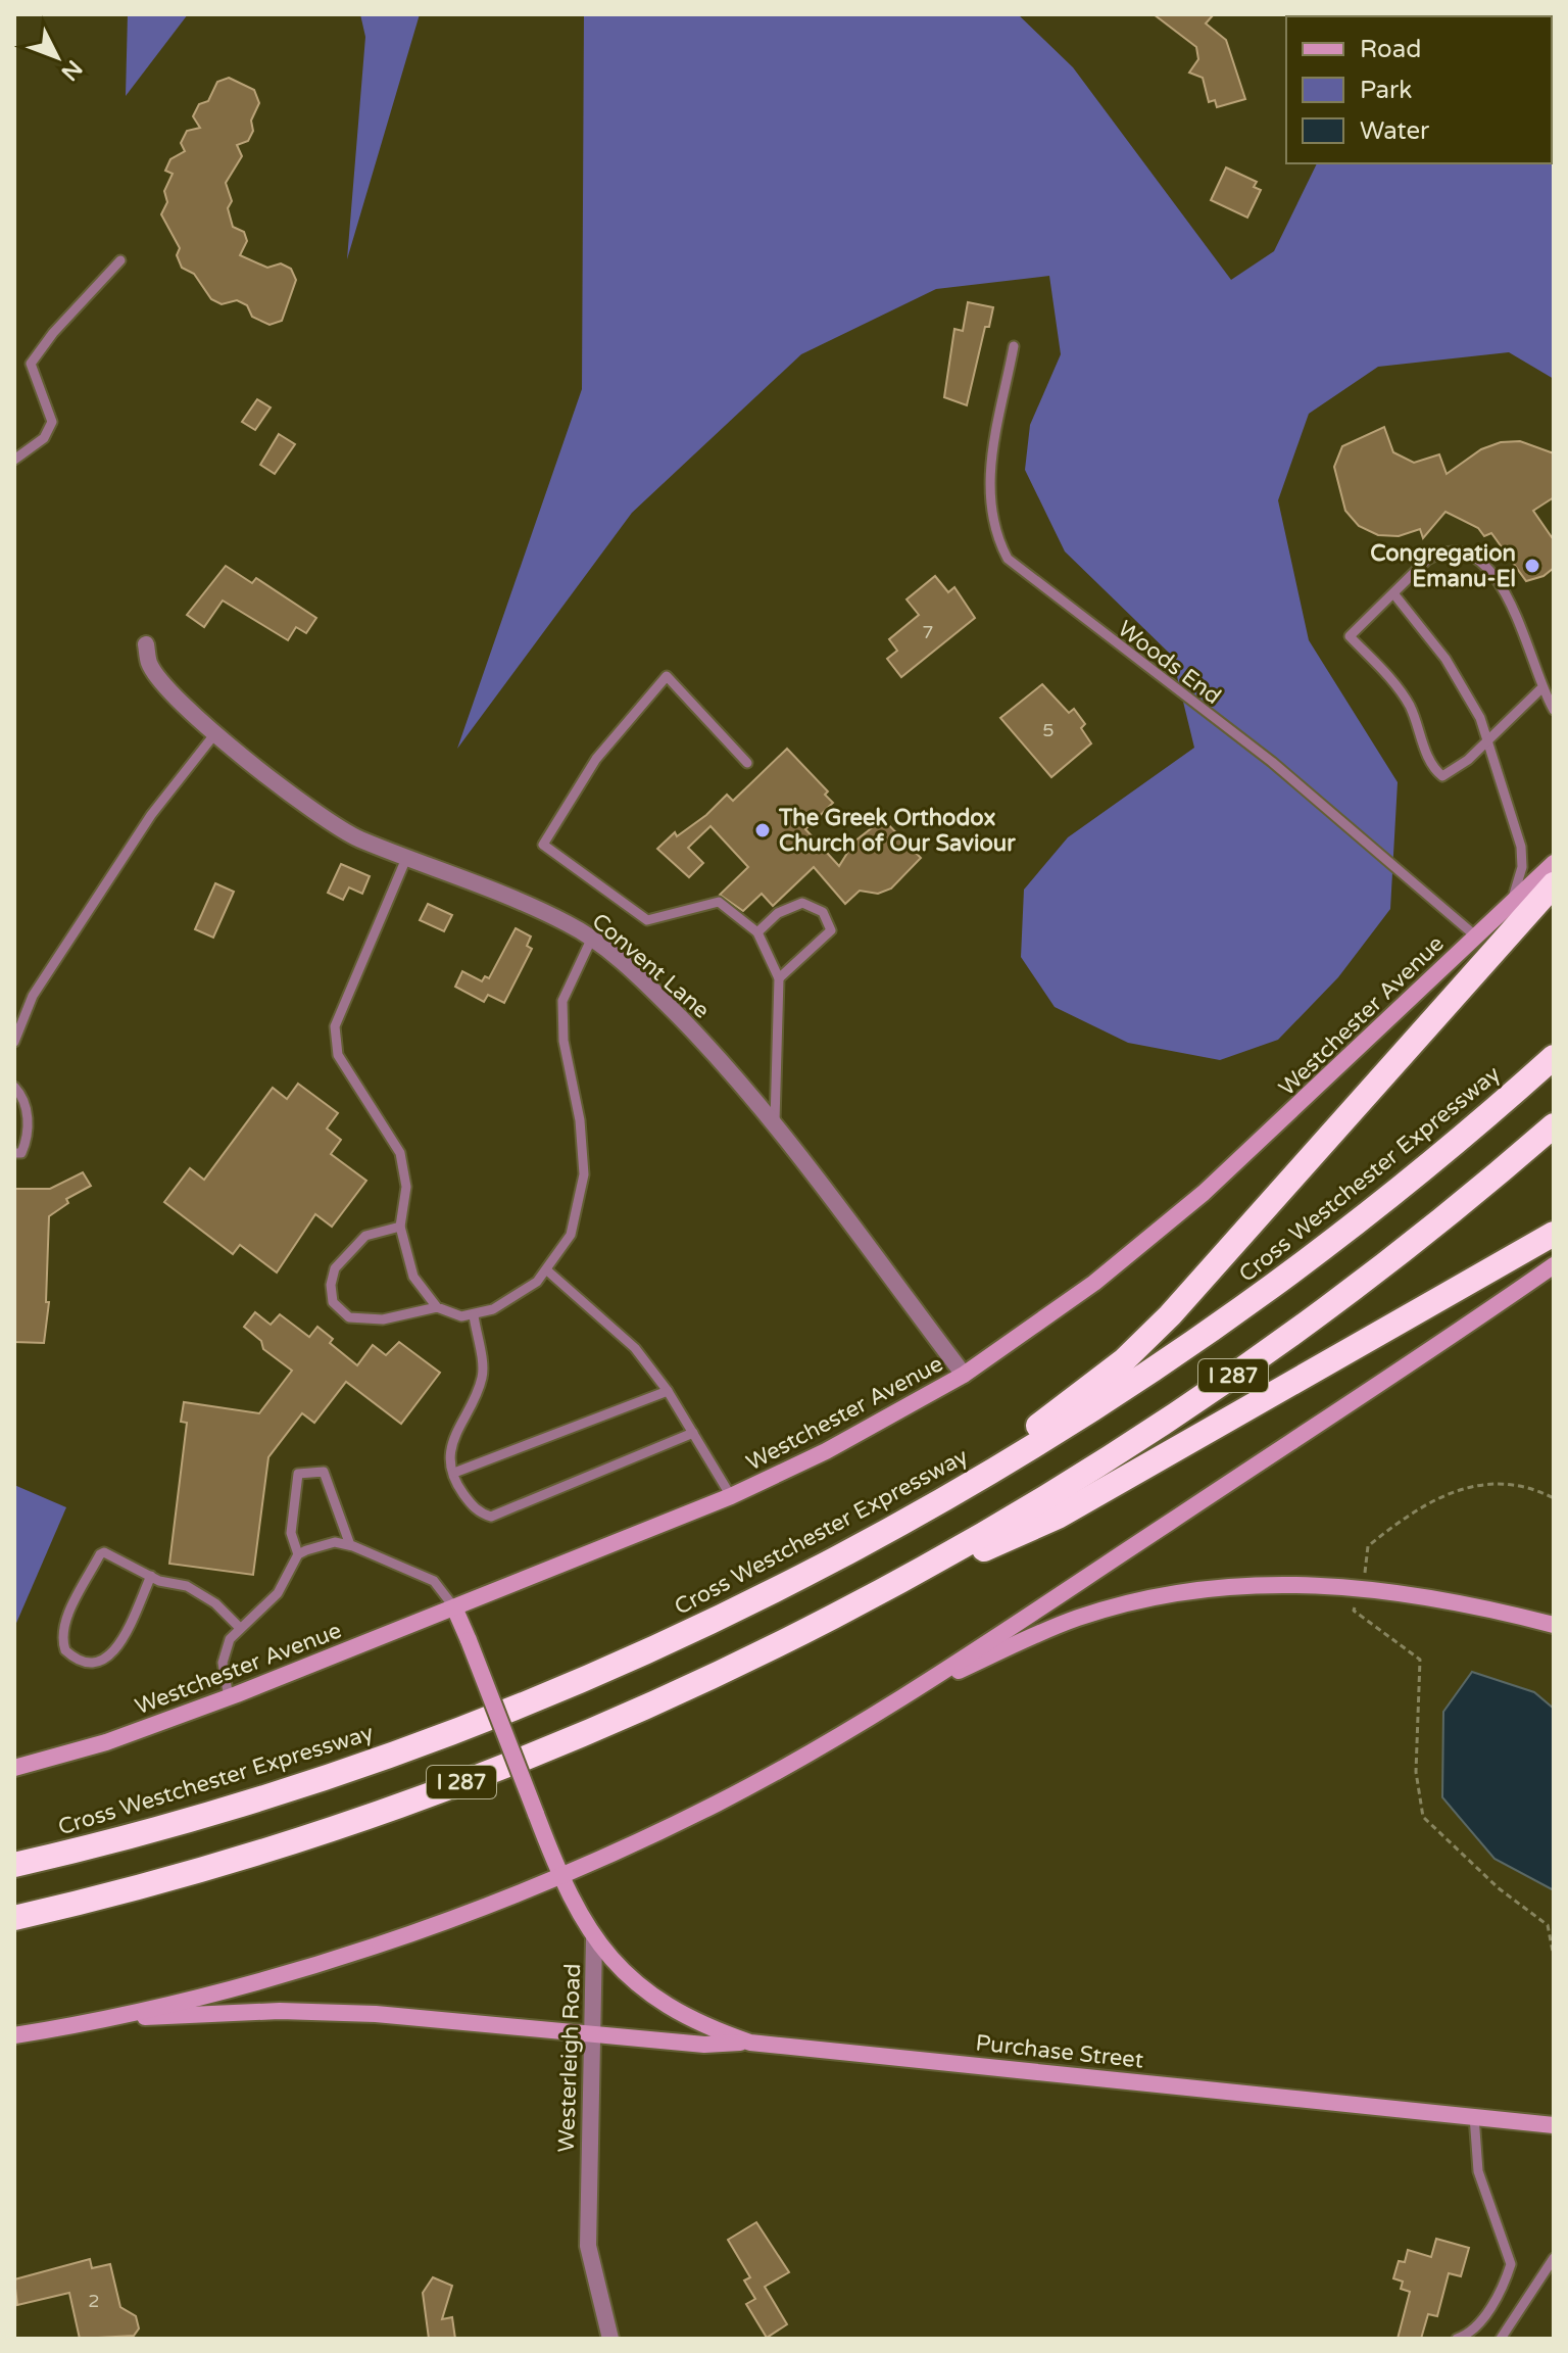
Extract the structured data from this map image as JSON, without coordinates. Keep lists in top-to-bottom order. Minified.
{"streets":{"highway":["Cross Westchester Expressway","I 287"],"main road":["Westchester Avenue","Purchase Street","Westerleigh Road"],"street":["Convent Lane"],"lane":["Woods End"]},"crossings":[["Woods End","Westchester Avenue"],["Convent Lane","Westchester Avenue"],["Westchester Avenue","Westerleigh Road"],["Purchase Street","Westerleigh Road"]],"places":["Congregation Emanu-El","The Greek Orthodox Church of Our Saviour"],"house_numbers":["7","5","2"],"legend":["Road","Park","Water"],"north":"bottom right"}
